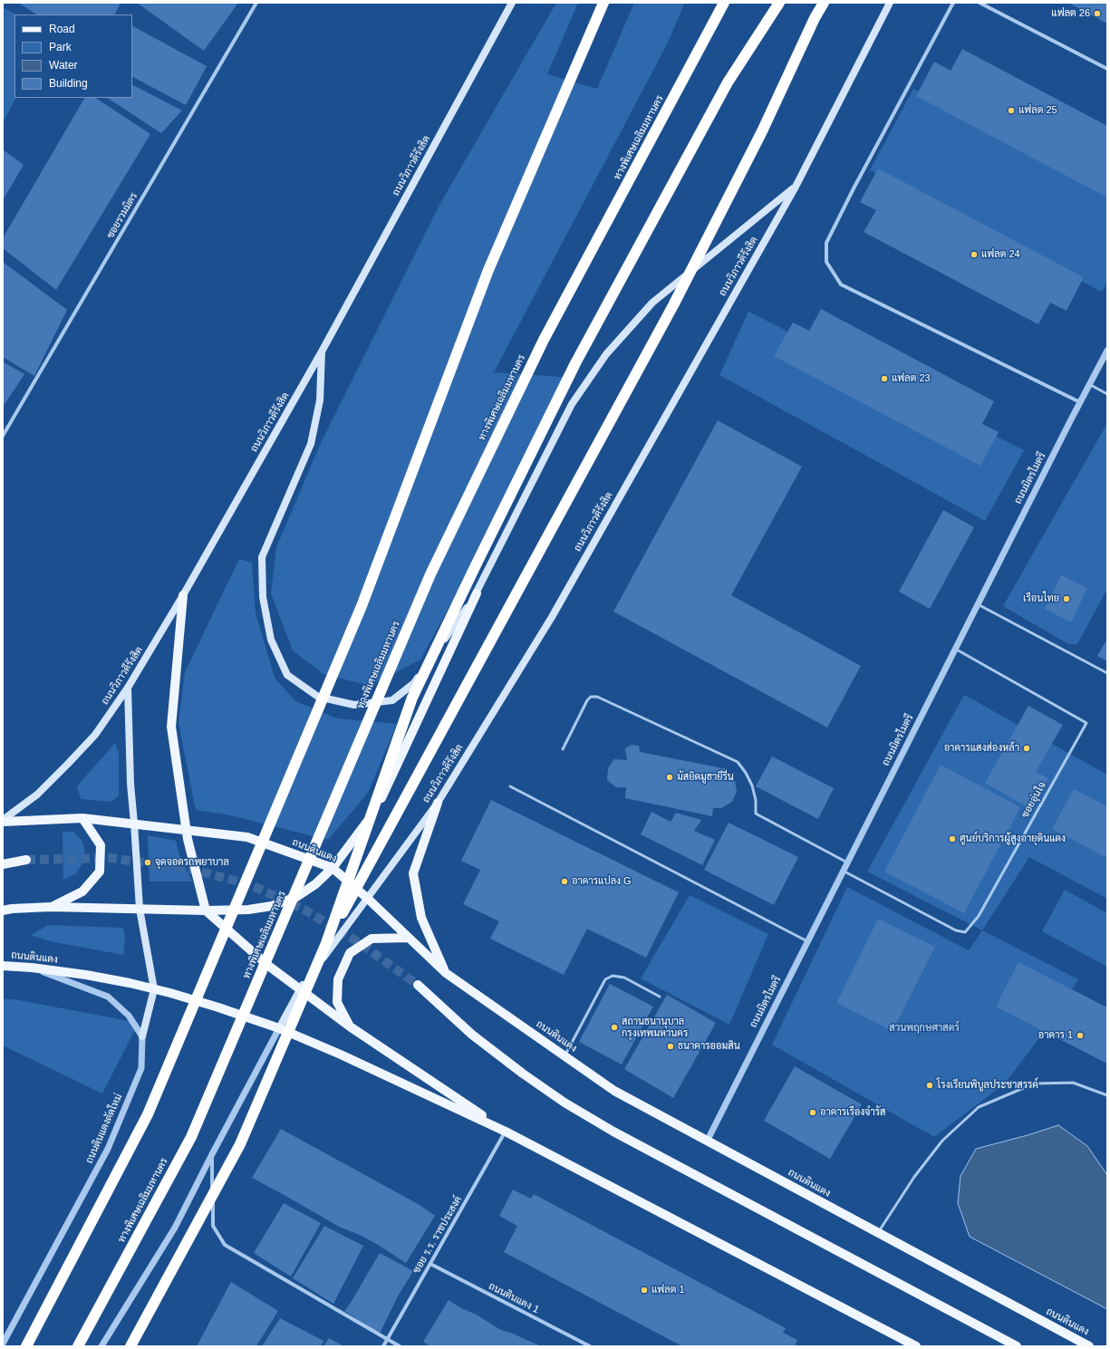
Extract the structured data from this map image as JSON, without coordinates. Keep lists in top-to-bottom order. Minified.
{"streets":{"highway":["ทางพิเศษเฉลิมมหานคร"],"main road":["ถนนวิภาวดีรังสิต","ถนนดินแดง"],"street":["ซอยรวมมิตร","ถนนมิตรไมตรี","ถนนดินแดงตัดใหม่","ซอย ร.ร. ราชประสงค์","ถนนดินแดง 1"],"lane":["ซอยอุ่นใจ"]},"crossings":[["ถนนวิภาวดีรังสิต","ถนนดินแดง"],["ถนนมิตรไมตรี","ซอยอุ่นใจ"],["ถนนมิตรไมตรี","ถนนดินแดง"],["ถนนดินแดง","ซอย ร.ร. ราชประสงค์"],["ซอย ร.ร. ราชประสงค์","ถนนดินแดง 1"]],"parks":["สวนพฤกษศาสตร์"],"places":["แฟลต 26","แฟลต 25","แฟลต 24","แฟลต 23","เรือนไทย","อาคารแสงส่องหล้า","มัสยิดมูฮายีรีน","ศูนย์บริการผู้สูงอายุดินแดง","จุดจอดรถพยาบาล","อาคารแปลง G","สถานธนานุบาล กรุงเทพมหานคร","อาคาร 1","ธนาคารออมสิน","โรงเรียนพิบูลประชาสรรค์","อาคารเรืองจำรัส","แฟลต 1"],"legend":["Road","Park","Water","Building"]}
